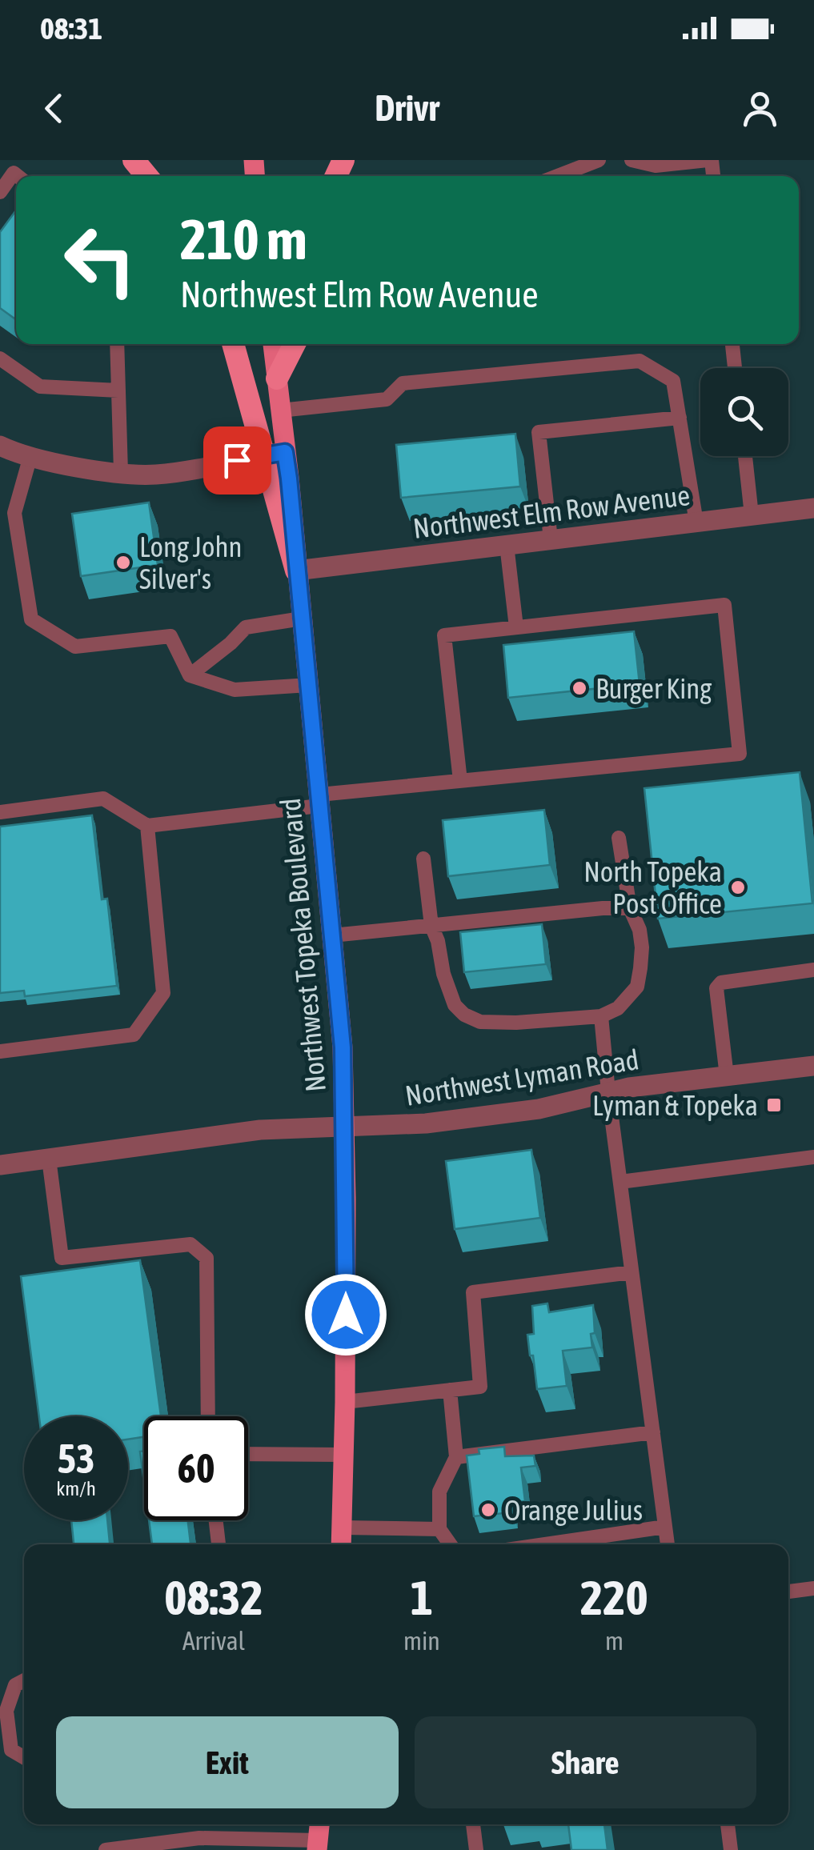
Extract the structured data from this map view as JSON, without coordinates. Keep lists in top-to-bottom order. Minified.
{"streets":{"main road":["Northwest Topeka Boulevard"],"street":["Northwest Elm Row Avenue","Northwest Lyman Road"]},"crossings":[["Northwest Elm Row Avenue","Northwest Topeka Boulevard"],["Northwest Topeka Boulevard","Northwest Lyman Road"]],"places":{"other":["Long John Silver's","Burger King","North Topeka Post Office","Orange Julius"],"transit":["Lyman & Topeka"]},"page":{"status":"08:31","header":"Drivr","turn":["210 m","Northwest Elm Row Avenue"],"speed":"53 km/h","limit":"60","eta":["08:32","Arrival","1","min","220","m"],"buttons":["Exit","Share"]}}
